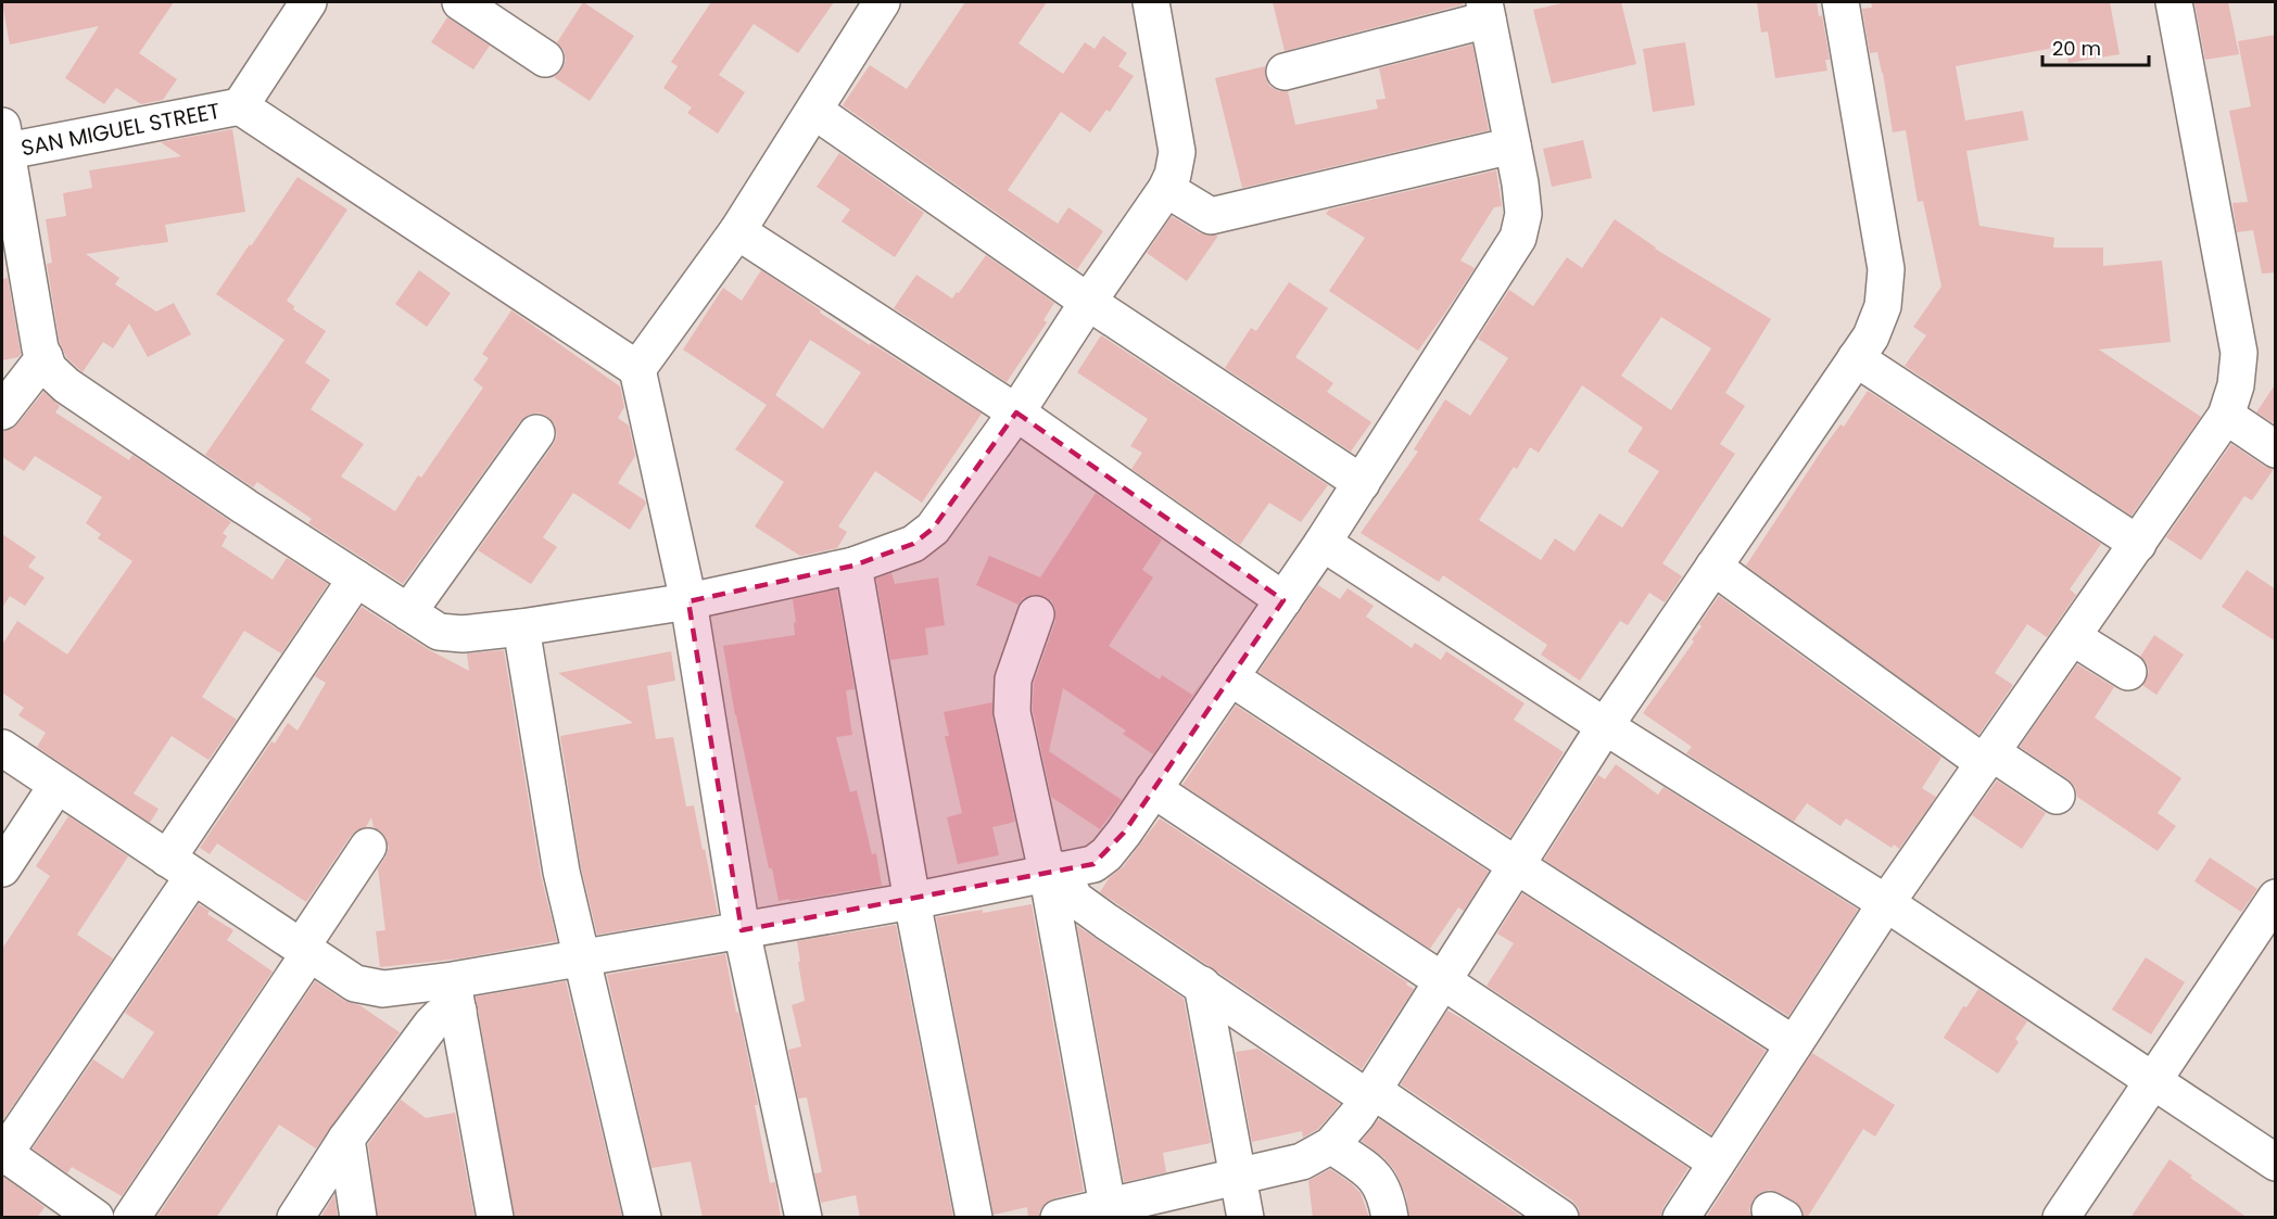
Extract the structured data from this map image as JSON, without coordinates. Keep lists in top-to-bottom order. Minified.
{"streets":{"street":["SAN MIGUEL STREET"]},"scale_bar":"20 m"}
